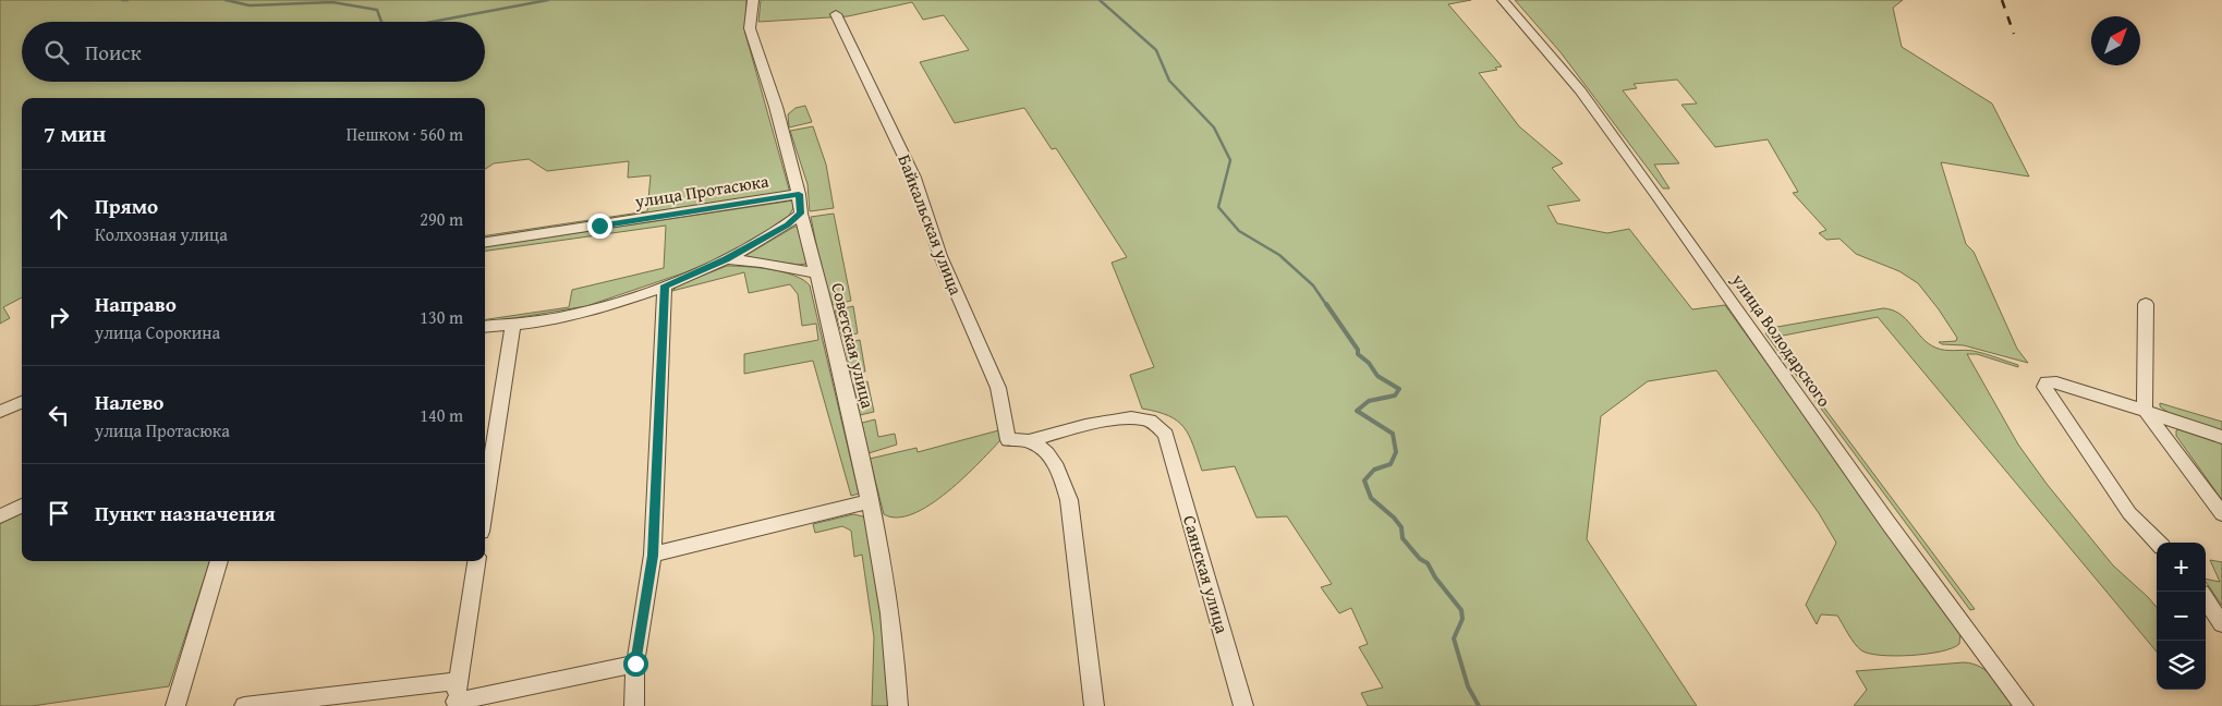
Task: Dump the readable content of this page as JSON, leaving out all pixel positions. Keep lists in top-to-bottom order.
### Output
{
  "streets": {
    "street": [
      "улица Протасюка",
      "Байкальская улица",
      "улица Володарского",
      "Советская улица",
      "Саянская улица"
    ]
  },
  "crossings": [
    ["улица Протасюка", "Советская улица"],
    ["Байкальская улица", "Саянская улица"]
  ],
  "north": "top right",
  "page": {
    "search": "Поиск",
    "heading": ["7 мин", "Пешком · 560 m"],
    "list": [
      ["Прямо", "Колхозная улица", "290 m"],
      ["Направо", "улица Сорокина", "130 m"],
      ["Налево", "улица Протасюка", "140 m"],
      "Пункт назначения"
    ],
    "map_buttons": ["+", "−"]
  }
}
